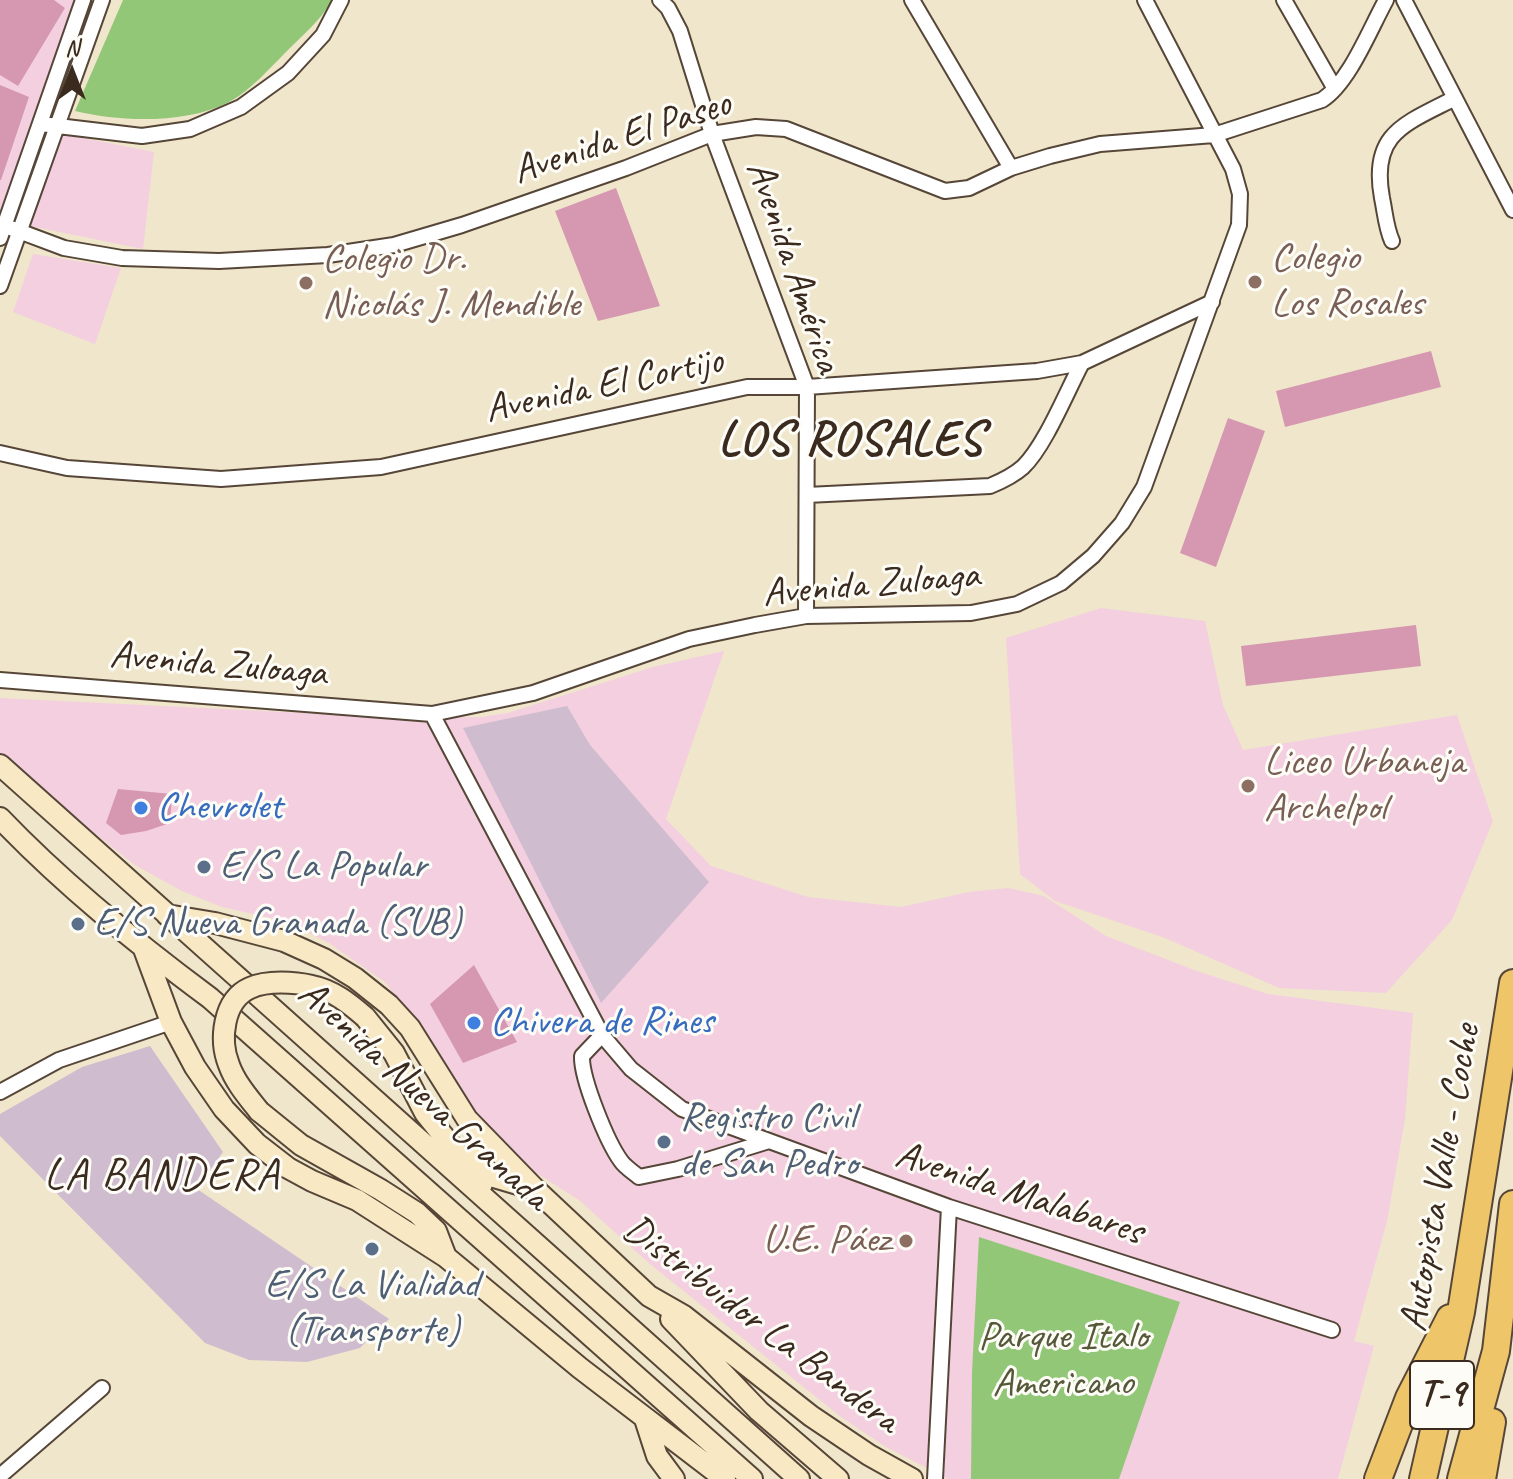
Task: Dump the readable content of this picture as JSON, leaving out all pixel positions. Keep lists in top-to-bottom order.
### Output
{
  "streets": {
    "highway": ["Autopista Valle - Coche", "T-9"],
    "main road": ["Avenida Nueva Granada", "Distribuidor La Bandera"],
    "street": [
      "Avenida El Paseo",
      "Avenida América",
      "Avenida El Cortijo",
      "Avenida Zuloaga",
      "Avenida Malabares"
    ]
  },
  "crossings": [
    ["Avenida El Paseo", "Avenida América"],
    ["Avenida El Paseo", "Avenida Zuloaga"],
    ["Avenida América", "Avenida El Cortijo"],
    ["Avenida América", "Avenida Zuloaga"],
    ["Avenida El Cortijo", "Avenida Zuloaga"],
    ["Avenida Zuloaga", "Avenida Malabares"],
    ["Avenida Nueva Granada", "Distribuidor La Bandera"]
  ],
  "districts": ["LOS ROSALES", "LA BANDERA"],
  "parks": ["Parque Italo Americano"],
  "places": [
    "Colegio Los Rosales",
    "Colegio Dr. Nicolás J. Mendible",
    "Liceo Urbaneja Archelpol",
    "Chevrolet",
    "E/S La Popular",
    "E/S Nueva Granada (SUB)",
    "Chivera de Rines",
    "Registro Civil de San Pedro",
    "U.E. Páez",
    "E/S La Vialidad (Transporte)"
  ],
  "north": "top"
}
